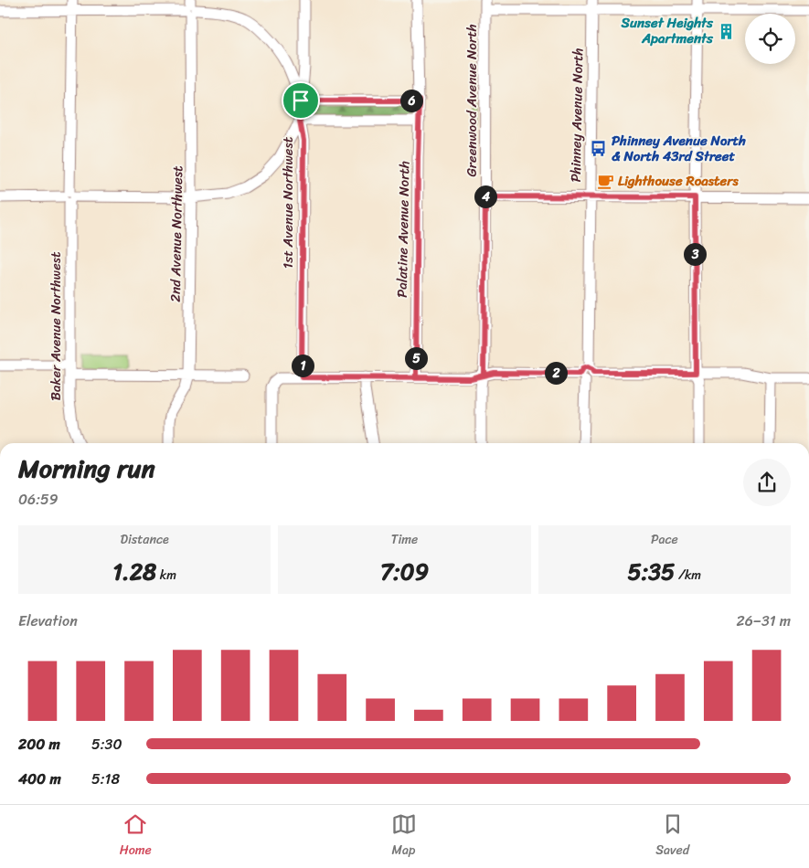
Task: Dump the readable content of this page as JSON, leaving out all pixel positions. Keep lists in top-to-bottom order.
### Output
{
  "streets": {
    "street": [
      "Greenwood Avenue North",
      "Phinney Avenue North",
      "1st Avenue Northwest",
      "Palatine Avenue North",
      "2nd Avenue Northwest",
      "Baker Avenue Northwest"
    ]
  },
  "places": {
    "building": ["Sunset Heights Apartments"],
    "bus stop": ["Phinney Avenue North & North 43rd Street"],
    "cafe": ["Lighthouse Roasters"]
  },
  "page": {
    "pins": [
      "6",
      "4",
      "3",
      "5",
      "1",
      "2"
    ],
    "heading": ["Morning run", "06:59"],
    "stats": [
      ["Distance", "1.28 km"],
      ["Time", "7:09"],
      ["Pace", "5:35 /km"]
    ],
    "chart": ["Elevation", "26–31 m"],
    "list": [
      {
        "name": "200 m",
        "note": "5:30"
      },
      {
        "name": "400 m",
        "note": "5:18"
      }
    ],
    "tabs": ["Home", "Map", "Saved"]
  }
}
